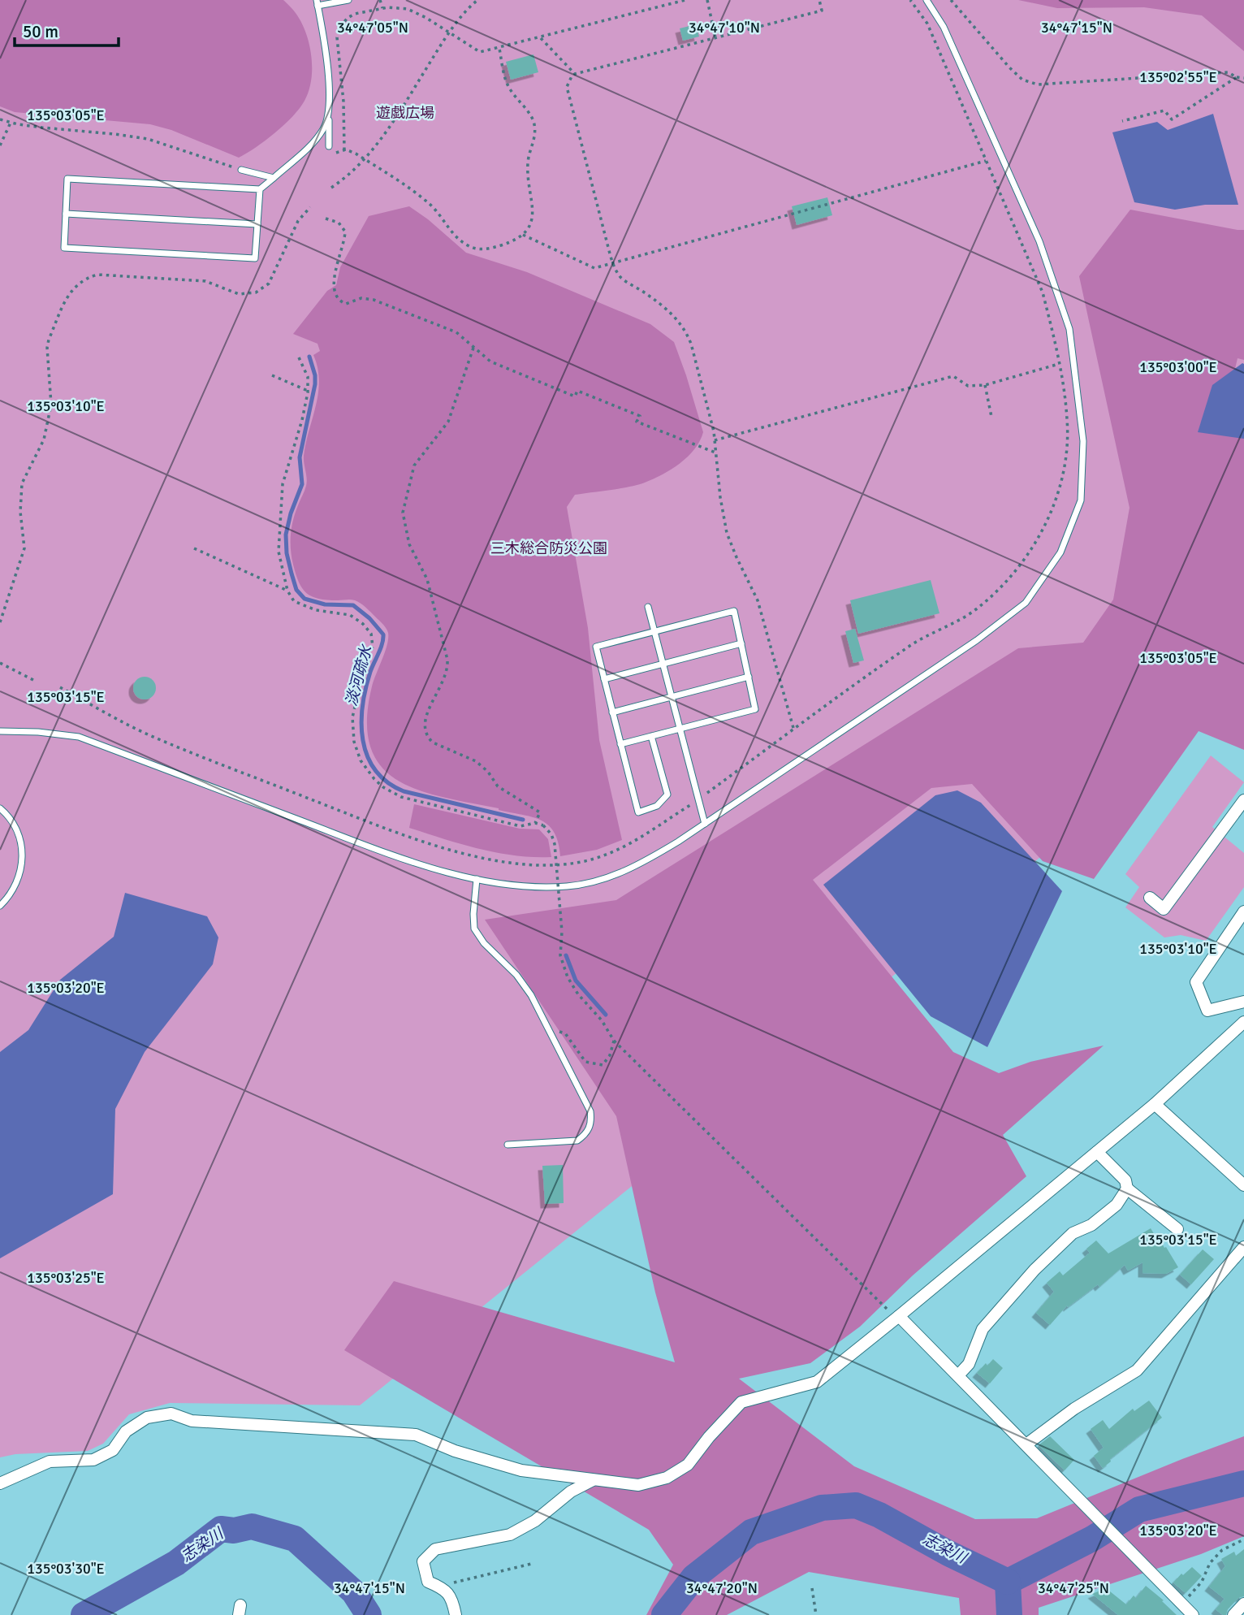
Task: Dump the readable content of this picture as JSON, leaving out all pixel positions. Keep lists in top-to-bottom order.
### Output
{
  "water": ["淡河疏水", "志染川"],
  "parks": ["遊戯広場", "三木総合防災公園"],
  "scale_bar": "50 m",
  "coordinates": [
    "34°47'05\"N",
    "34°47'10\"N",
    "34°47'15\"N",
    "135°02'55\"E",
    "135°03'05\"E",
    "135°03'00\"E",
    "135°03'10\"E",
    "135°03'15\"E",
    "135°03'20\"E",
    "135°03'25\"E",
    "135°03'30\"E",
    "34°47'20\"N",
    "34°47'25\"N"
  ]
}
